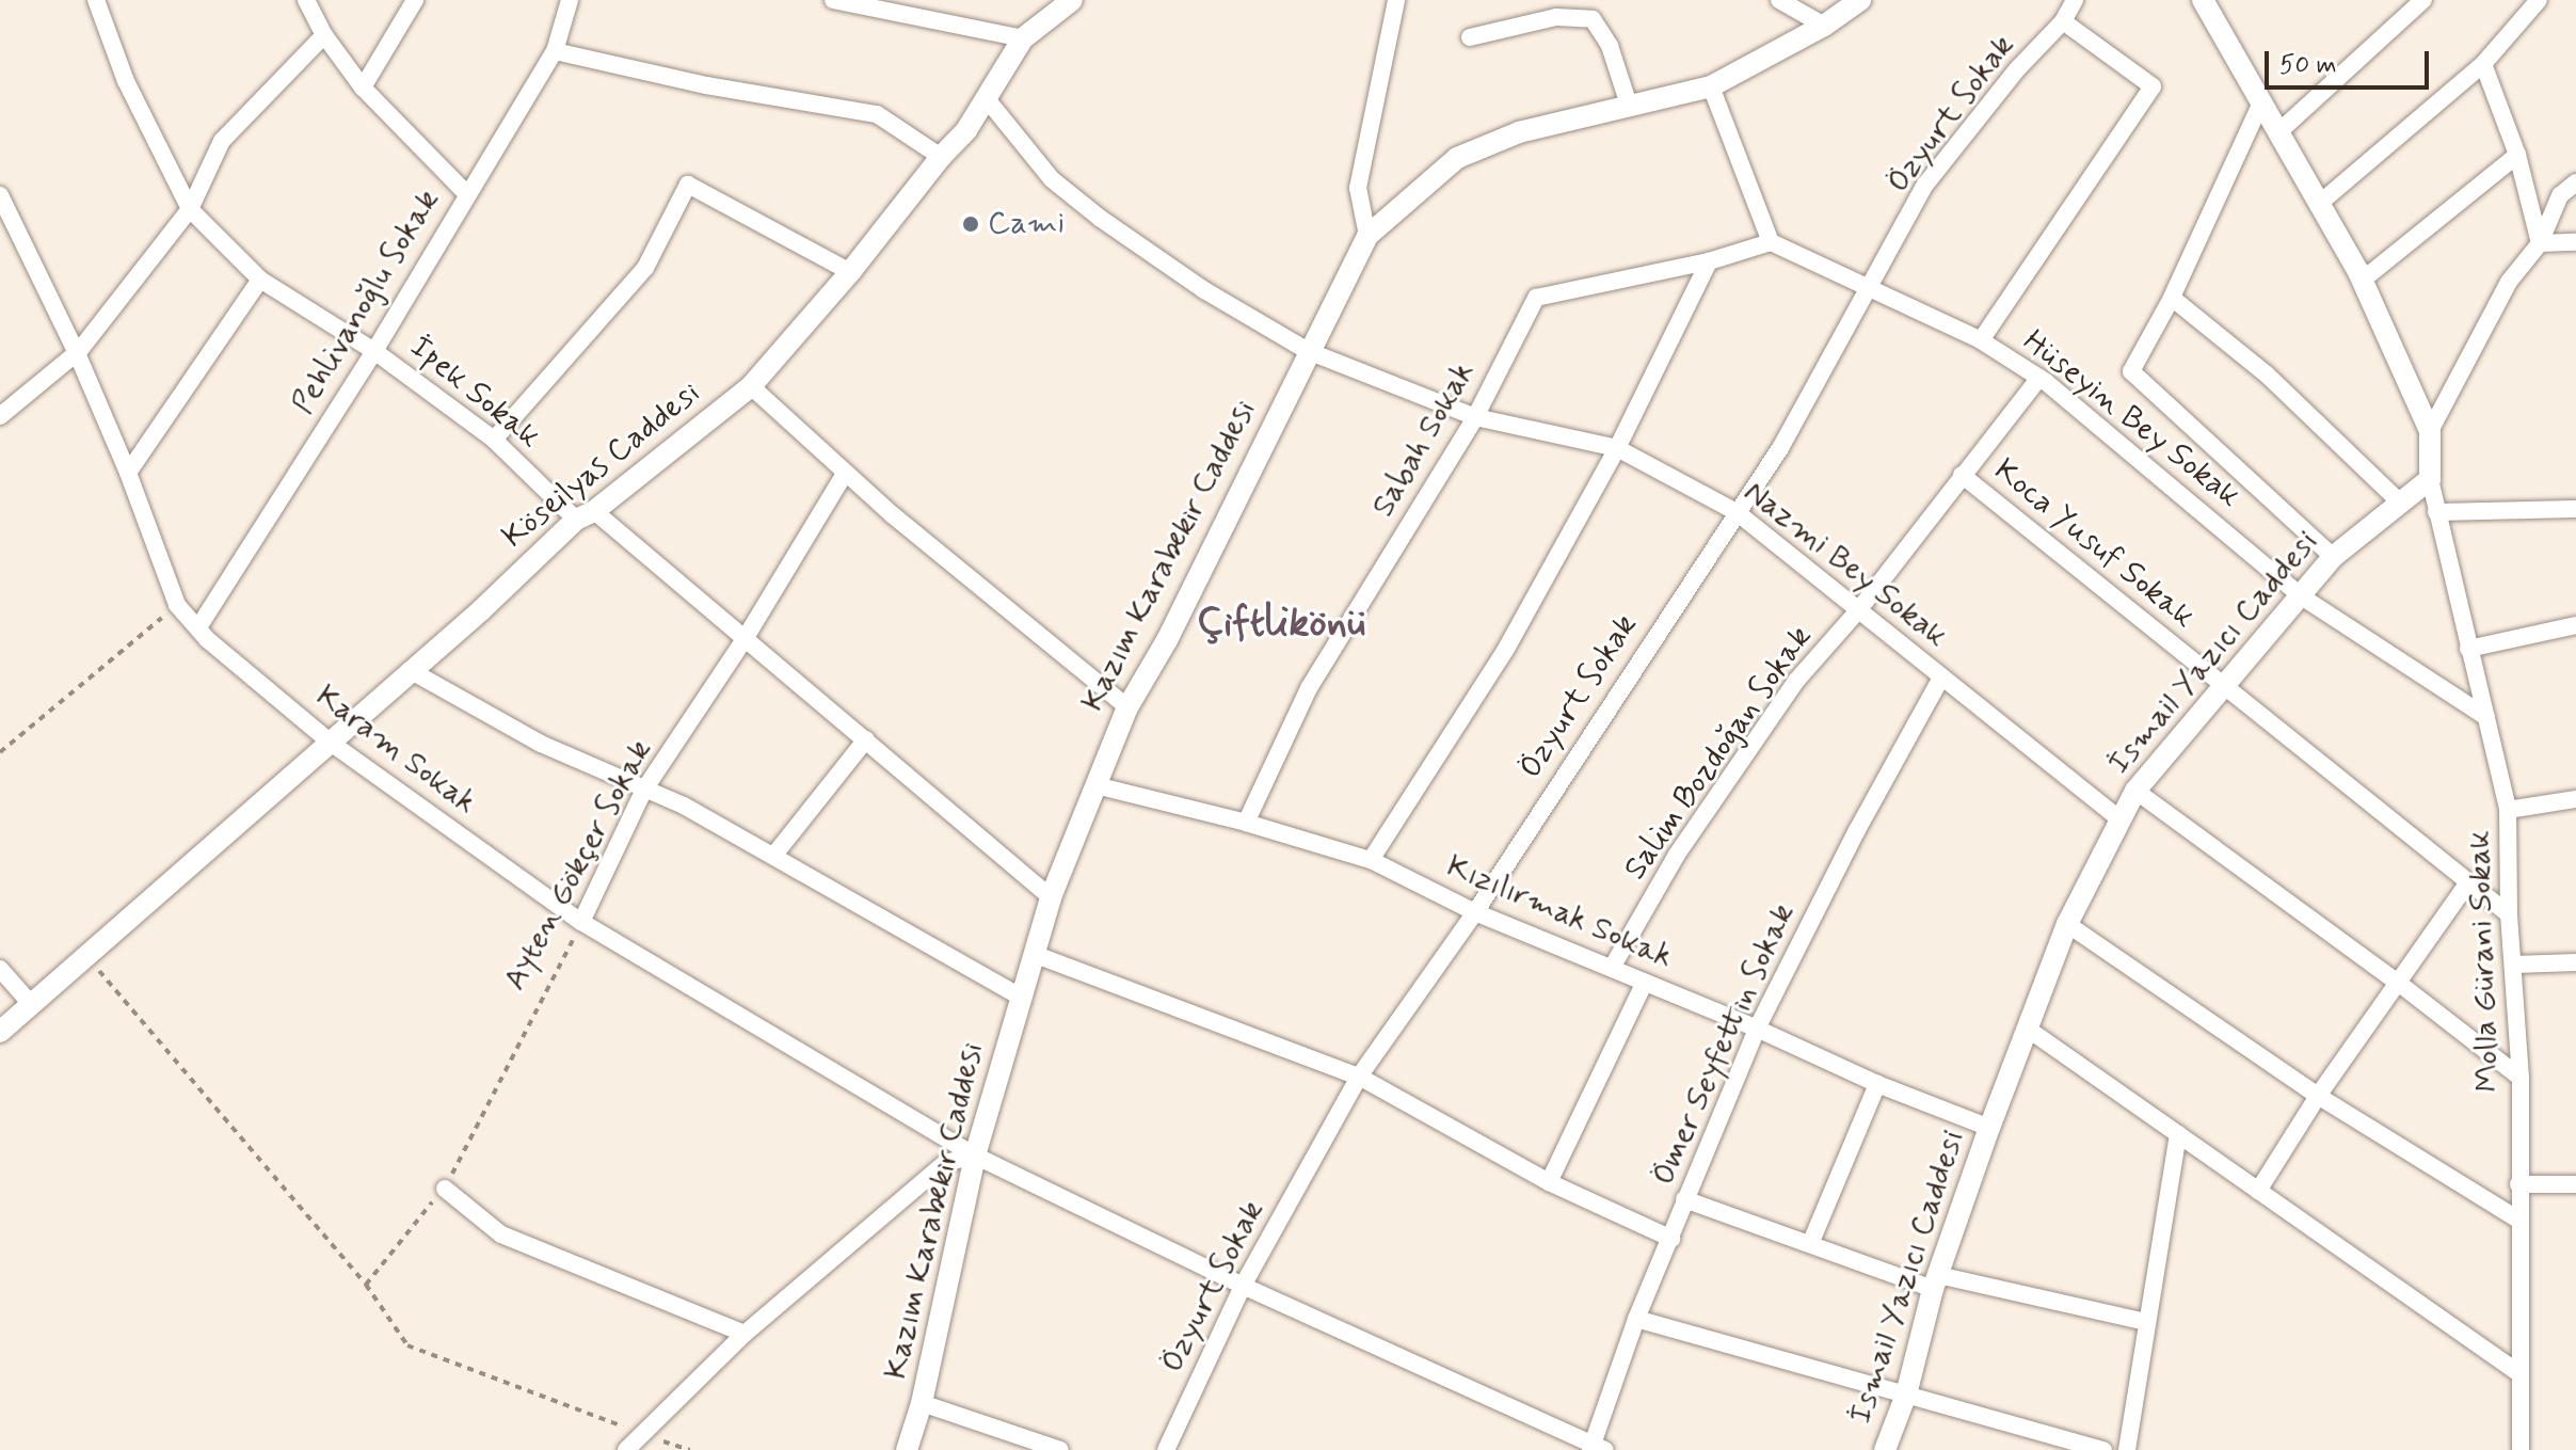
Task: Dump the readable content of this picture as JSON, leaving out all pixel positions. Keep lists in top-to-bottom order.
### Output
{
  "streets": {
    "street": [
      "Özyurt Sokak",
      "Pehlivanoğlu Sokak",
      "İpek Sokak",
      "Hüseyin Bey Sokak",
      "Sabah Sokak",
      "Köseilyas Caddesi",
      "Koca Yusuf Sokak",
      "Kazım Karabekir Caddesi",
      "Nazmi Bey Sokak",
      "İsmail Yazıcı Caddesi",
      "Karam Sokak",
      "Salim Bozdoğan Sokak",
      "Ayten Gökçer Sokak",
      "Kızılırmak Sokak",
      "Molla Gürani Sokak",
      "Ömer Seyfettin Sokak"
    ]
  },
  "crossings": [
    ["Özyurt Sokak", "Hüseyin Bey Sokak"],
    ["Özyurt Sokak", "Nazmi Bey Sokak"],
    ["Özyurt Sokak", "Karam Sokak"],
    ["Özyurt Sokak", "Kızılırmak Sokak"],
    ["Pehlivanoğlu Sokak", "İpek Sokak"],
    ["Pehlivanoğlu Sokak", "Karam Sokak"],
    ["İpek Sokak", "Köseilyas Caddesi"],
    ["İpek Sokak", "Kazım Karabekir Caddesi"],
    ["İpek Sokak", "Ayten Gökçer Sokak"],
    ["Hüseyin Bey Sokak", "Sabah Sokak"],
    ["Hüseyin Bey Sokak", "İsmail Yazıcı Caddesi"],
    ["Hüseyin Bey Sokak", "Salim Bozdoğan Sokak"],
    ["Hüseyin Bey Sokak", "Molla Gürani Sokak"],
    ["Sabah Sokak", "Nazmi Bey Sokak"],
    ["Sabah Sokak", "Kızılırmak Sokak"],
    ["Köseilyas Caddesi", "Nazmi Bey Sokak"],
    ["Köseilyas Caddesi", "Karam Sokak"],
    ["Koca Yusuf Sokak", "İsmail Yazıcı Caddesi"],
    ["Koca Yusuf Sokak", "Salim Bozdoğan Sokak"],
    ["Koca Yusuf Sokak", "Molla Gürani Sokak"],
    ["Kazım Karabekir Caddesi", "Nazmi Bey Sokak"],
    ["Kazım Karabekir Caddesi", "Karam Sokak"],
    ["Kazım Karabekir Caddesi", "Kızılırmak Sokak"],
    ["Nazmi Bey Sokak", "İsmail Yazıcı Caddesi"],
    ["Nazmi Bey Sokak", "Salim Bozdoğan Sokak"],
    ["Nazmi Bey Sokak", "Ömer Seyfettin Sokak"],
    ["İsmail Yazıcı Caddesi", "Kızılırmak Sokak"],
    ["İsmail Yazıcı Caddesi", "Molla Gürani Sokak"],
    ["Karam Sokak", "Ayten Gökçer Sokak"],
    ["Karam Sokak", "Ömer Seyfettin Sokak"],
    ["Salim Bozdoğan Sokak", "Kızılırmak Sokak"],
    ["Kızılırmak Sokak", "Ömer Seyfettin Sokak"]
  ],
  "districts": ["Çiftlikönü"],
  "places": ["Cami"],
  "scale_bar": "50 m"
}
